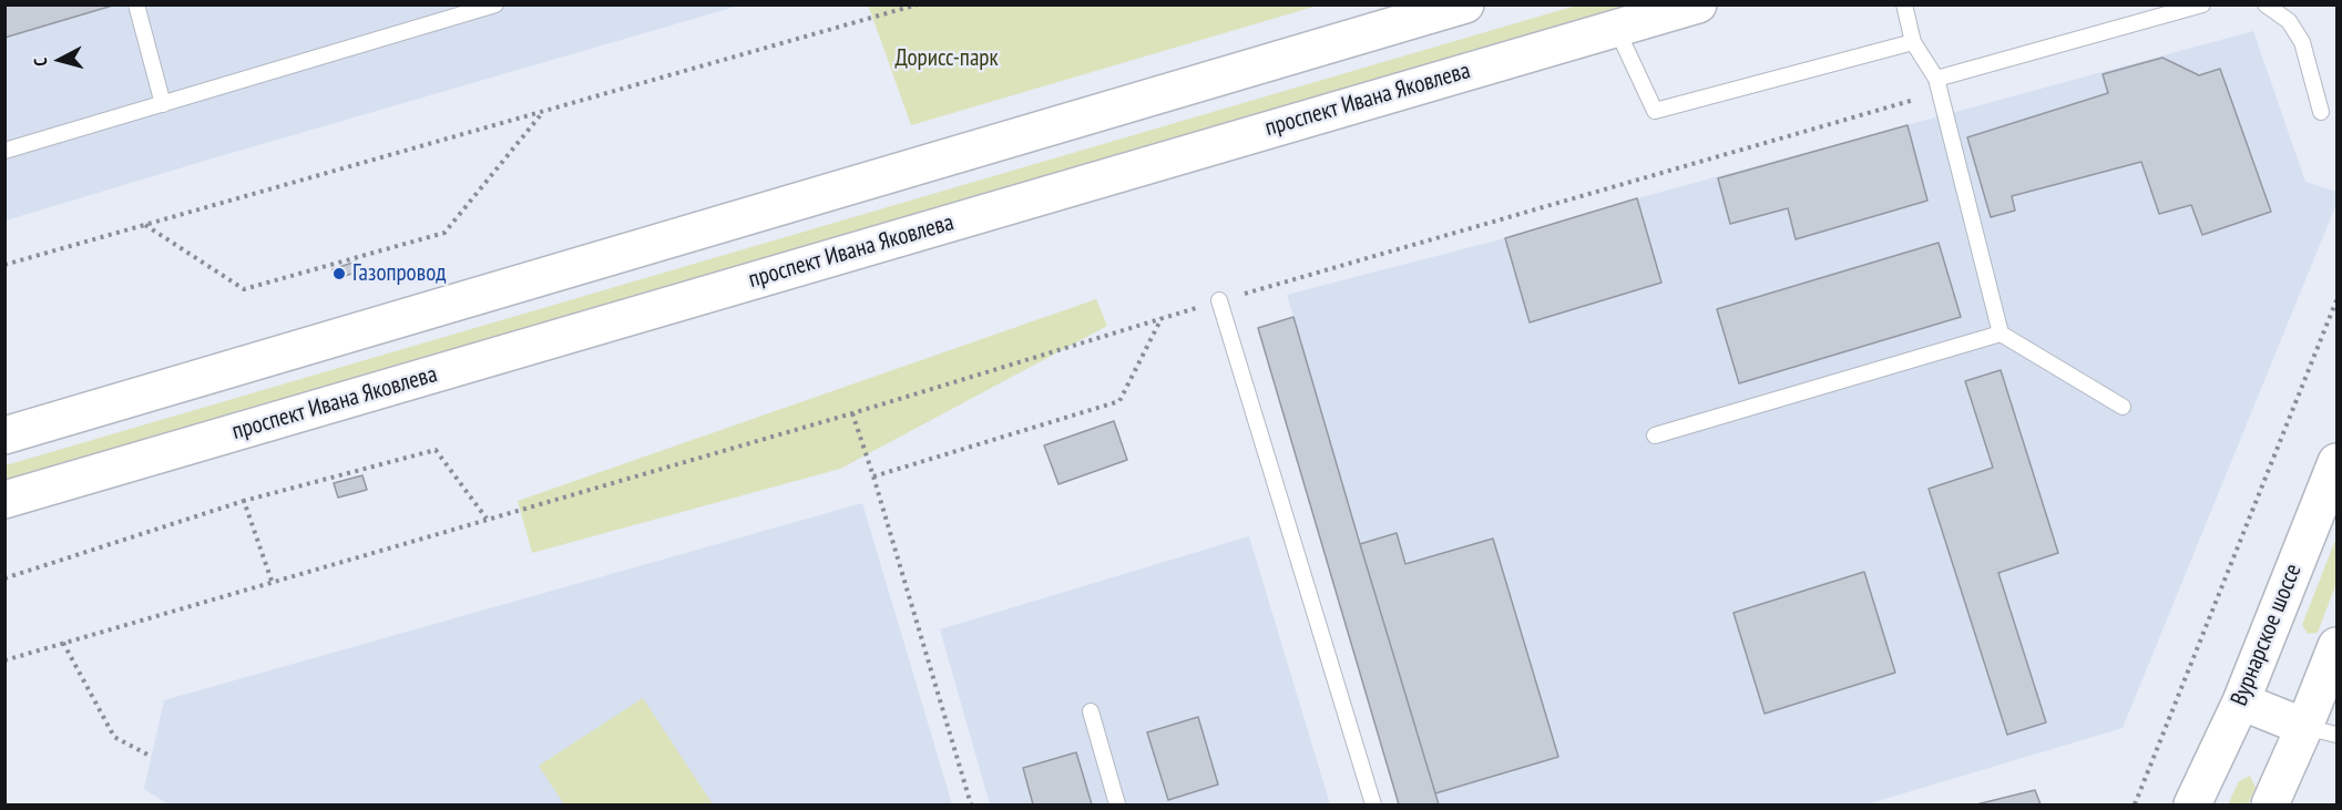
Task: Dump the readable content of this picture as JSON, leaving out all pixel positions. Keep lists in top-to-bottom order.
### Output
{
  "streets": {
    "main road": ["проспект Ивана Яковлева", "Вурнарское шоссе"]
  },
  "parks": ["Дорисс-парк"],
  "places": ["Газопровод"],
  "north": "left"
}
